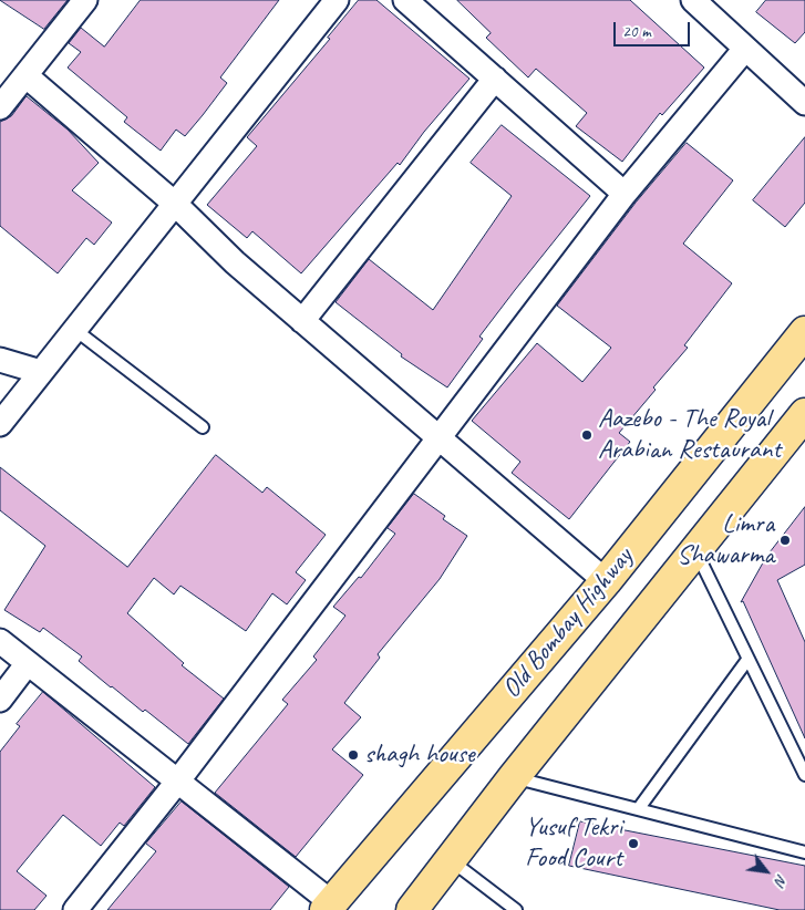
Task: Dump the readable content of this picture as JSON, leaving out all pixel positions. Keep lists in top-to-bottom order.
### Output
{
  "streets": {
    "main road": ["Old Bombay Highway"]
  },
  "places": [
    "Aazebo - The Royal Arabian Restaurant",
    "Limra Shawarma",
    "shagh house",
    "Yusuf Tekri Food Court"
  ],
  "scale_bar": "20 m",
  "north": "bottom right"
}
